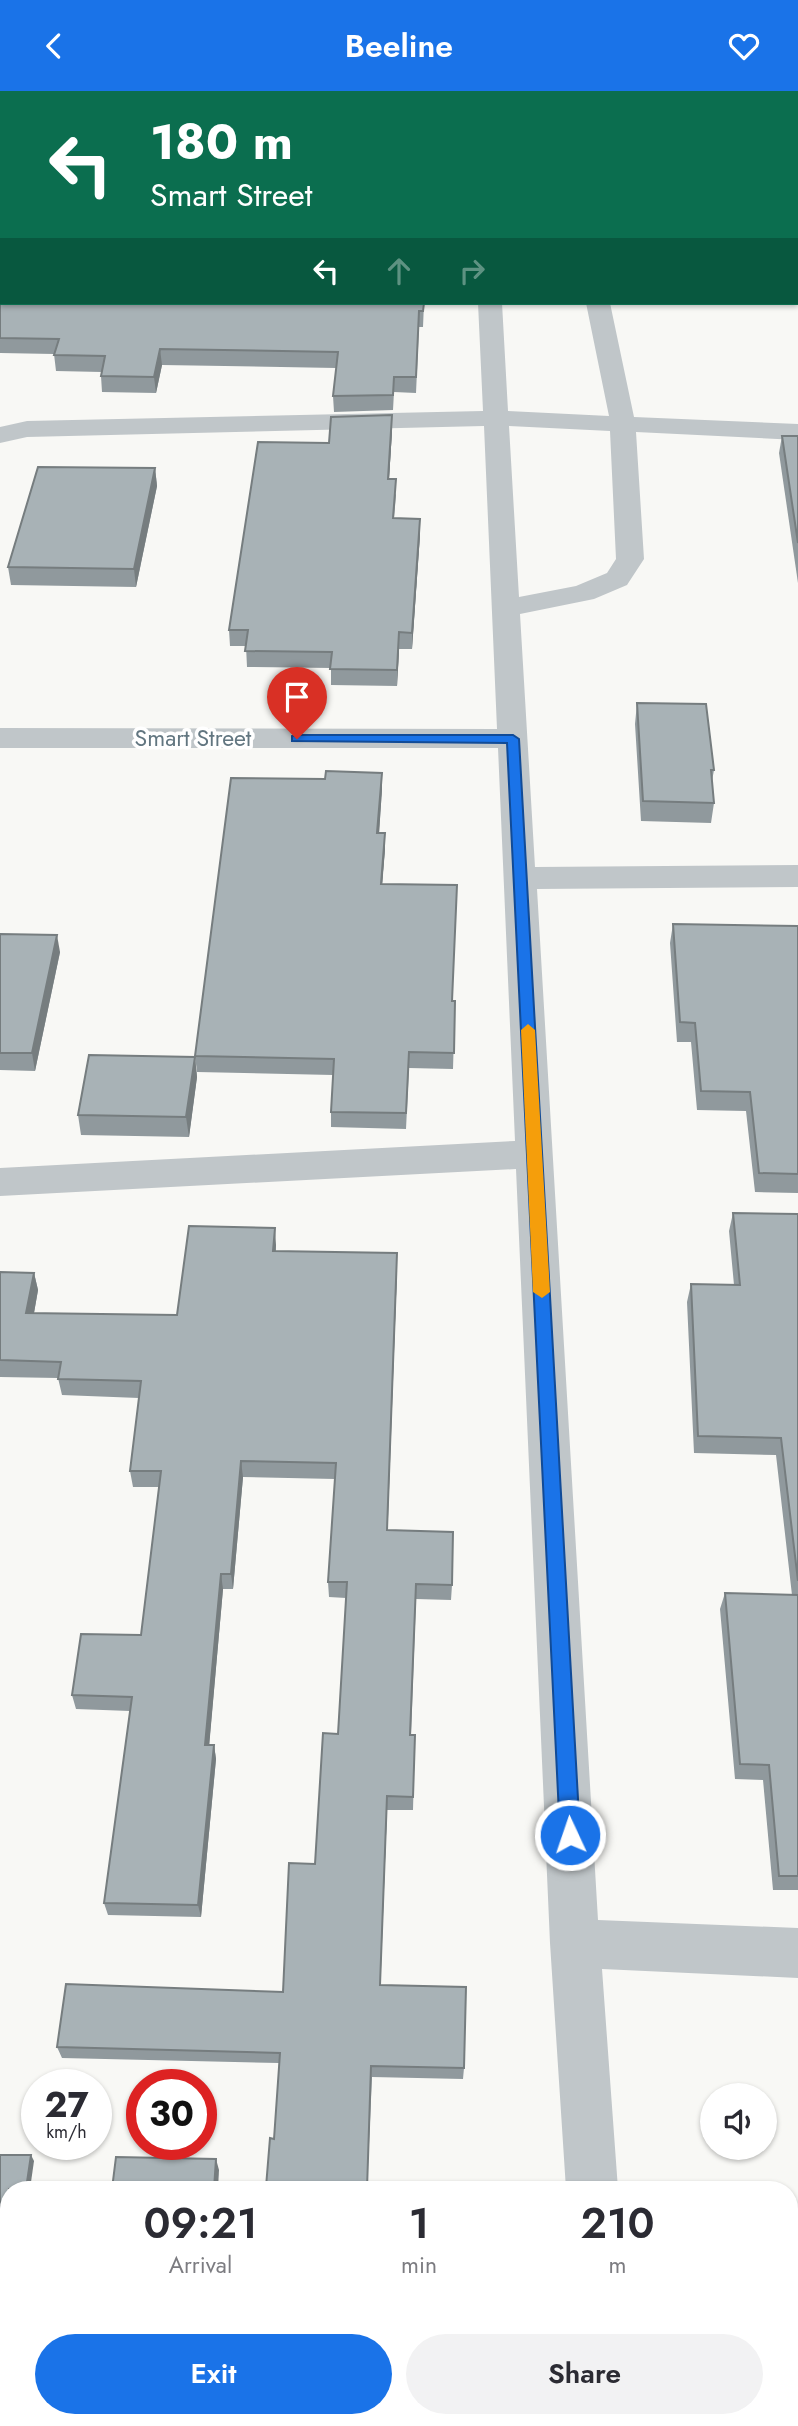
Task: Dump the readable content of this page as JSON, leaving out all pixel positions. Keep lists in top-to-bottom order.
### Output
{
  "streets": {
    "street": ["Smart Street"]
  },
  "page": {
    "header": "Beeline",
    "turn": ["180 m", "Smart Street"],
    "speed": "27 km/h",
    "limit": "30",
    "eta": [
      "09:21",
      "Arrival",
      "1",
      "min",
      "210",
      "m"
    ],
    "buttons": ["Exit", "Share"]
  }
}
